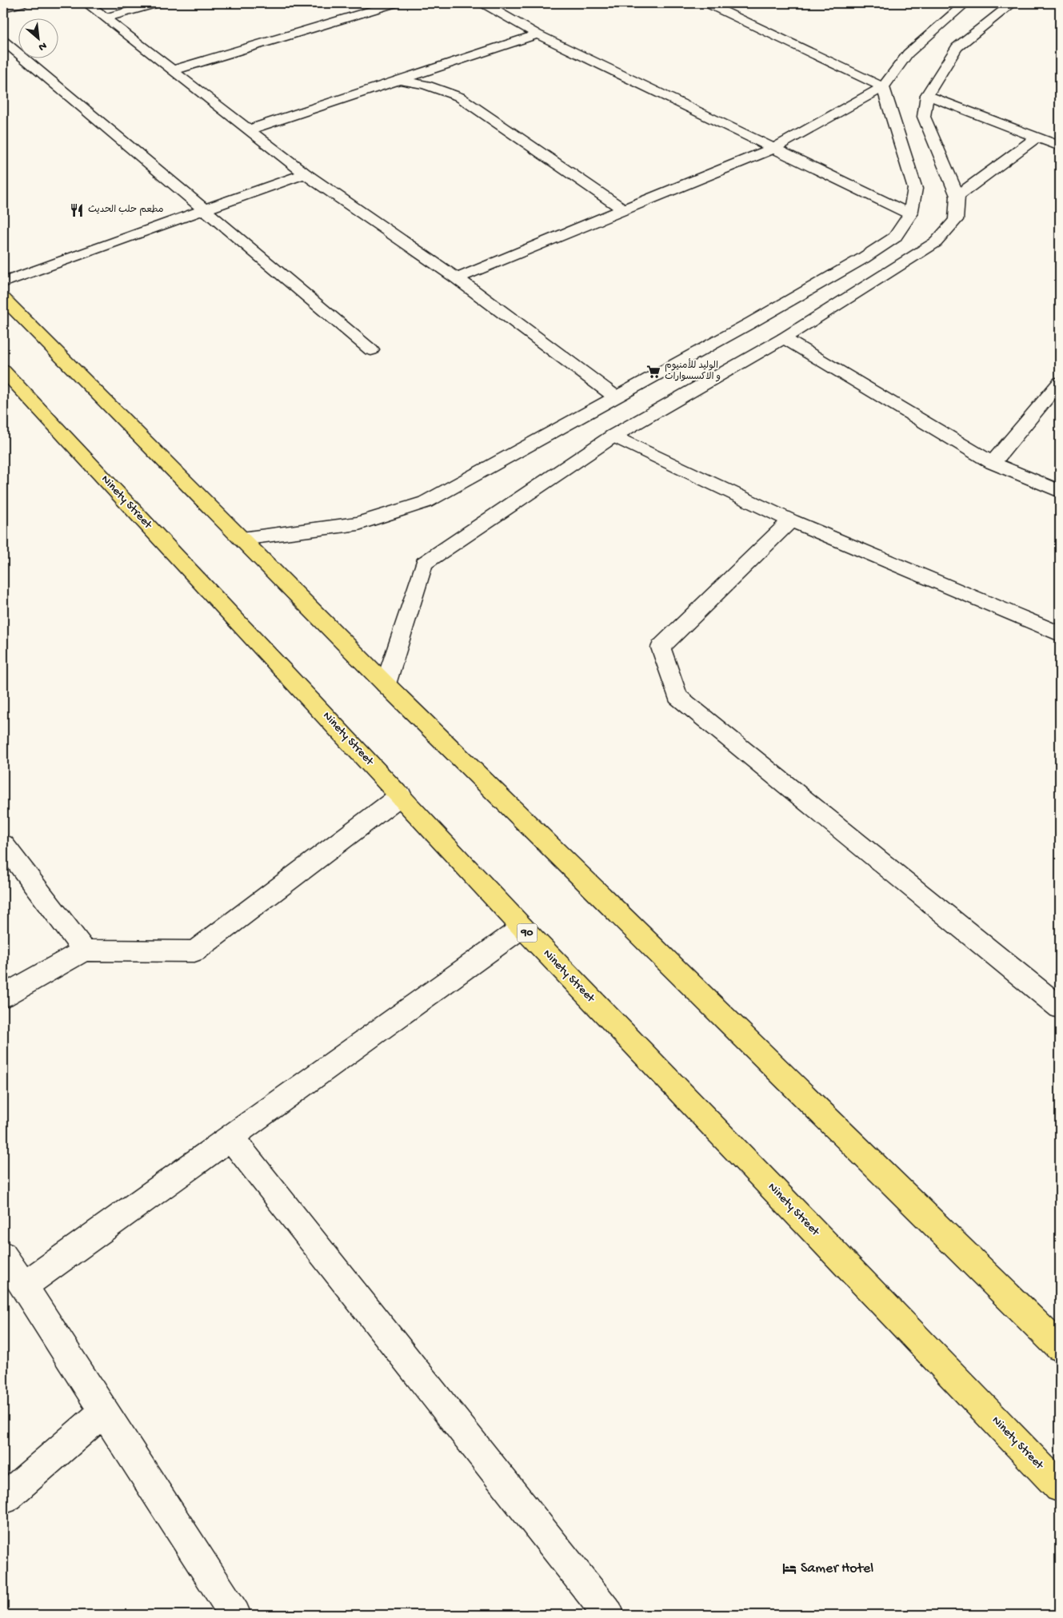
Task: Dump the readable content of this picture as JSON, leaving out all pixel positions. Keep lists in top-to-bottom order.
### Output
{
  "streets": {
    "highway": ["Ninety Street", "90"]
  },
  "places": {
    "restaurant": ["مطعم حلب الحديث"],
    "supermarket": ["الوليد للأمنيوم و الاكسسوارات"],
    "hotel": ["Samer Hotel"]
  },
  "north": "bottom right"
}
